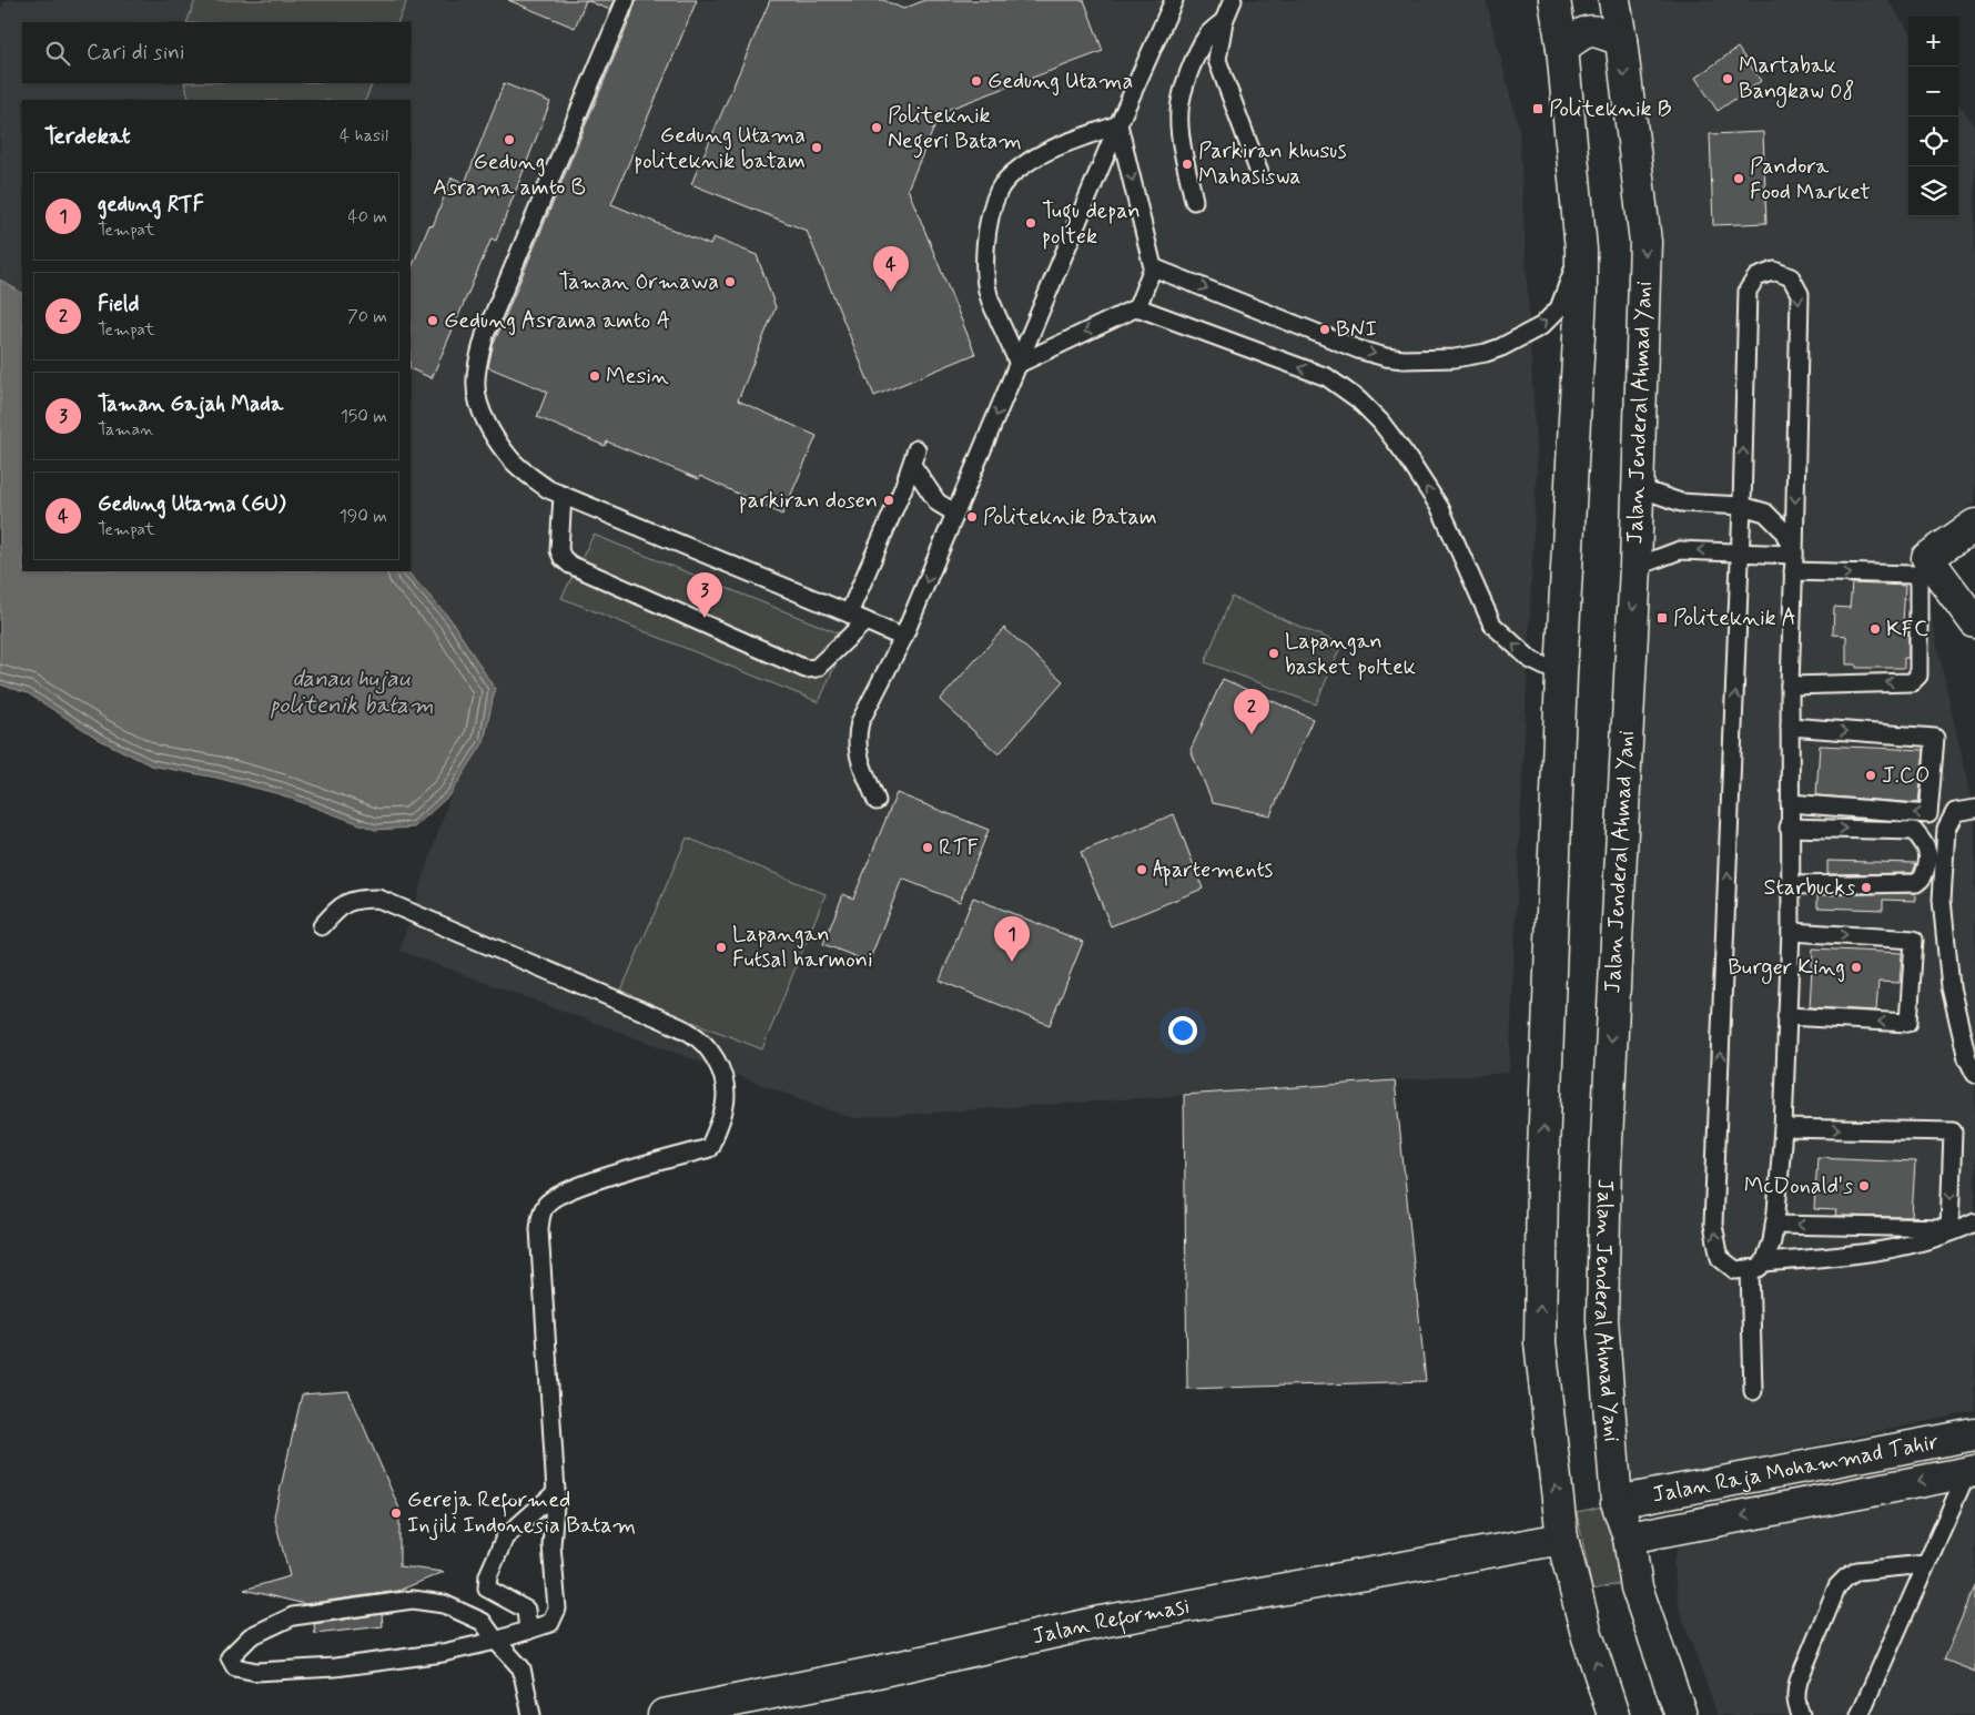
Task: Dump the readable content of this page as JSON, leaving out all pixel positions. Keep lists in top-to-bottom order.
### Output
{
  "streets": {
    "main road": ["Jalan Jenderal Ahmad Yani", "Jalan Raja Mohammad Tahir", "Jalan Reformasi"]
  },
  "crossings": [
    ["Jalan Jenderal Ahmad Yani", "Jalan Raja Mohammad Tahir"]
  ],
  "water": ["danau hujau politenik batam"],
  "places": {
    "other": [
      "Martabak Bangkaw 08",
      "Gedung Utama",
      "Politeknik Negeri Batam",
      "Gedung Asrama amto B",
      "Gedung Utama politeknik batam",
      "Parkiran khusus Mahasiswa",
      "Pandora Food Market",
      "Tugu depan poltek",
      "Taman Ormawa",
      "Gedung Asrama amto A",
      "BNI",
      "Mesin",
      "parkiran dosen",
      "Politeknik Batam",
      "KFC",
      "Lapangan basket poltek",
      "J.CO",
      "RTF",
      "Apartements",
      "Starbucks",
      "Lapangan Futsal harmoni",
      "Burger King",
      "McDonald's",
      "Gereja Reformed Injili Indonesia Batam"
    ],
    "transit": ["Politeknik B", "Politeknik A"]
  },
  "page": {
    "map_buttons": ["+", "−"],
    "search": "Cari di sini",
    "heading": ["Terdekat", "4 hasil"],
    "list": [
      {
        "mark": "1",
        "name": "gedung RTF",
        "note": "Tempat",
        "value": "40 m"
      },
      {
        "mark": "2",
        "name": "Field",
        "note": "Tempat",
        "value": "70 m"
      },
      {
        "mark": "3",
        "name": "Taman Gajah Mada",
        "note": "Taman",
        "value": "150 m"
      },
      {
        "mark": "4",
        "name": "Gedung Utama (GU)",
        "note": "Tempat",
        "value": "190 m"
      }
    ],
    "pins": [
      "4",
      "3",
      "2",
      "1"
    ]
  }
}
